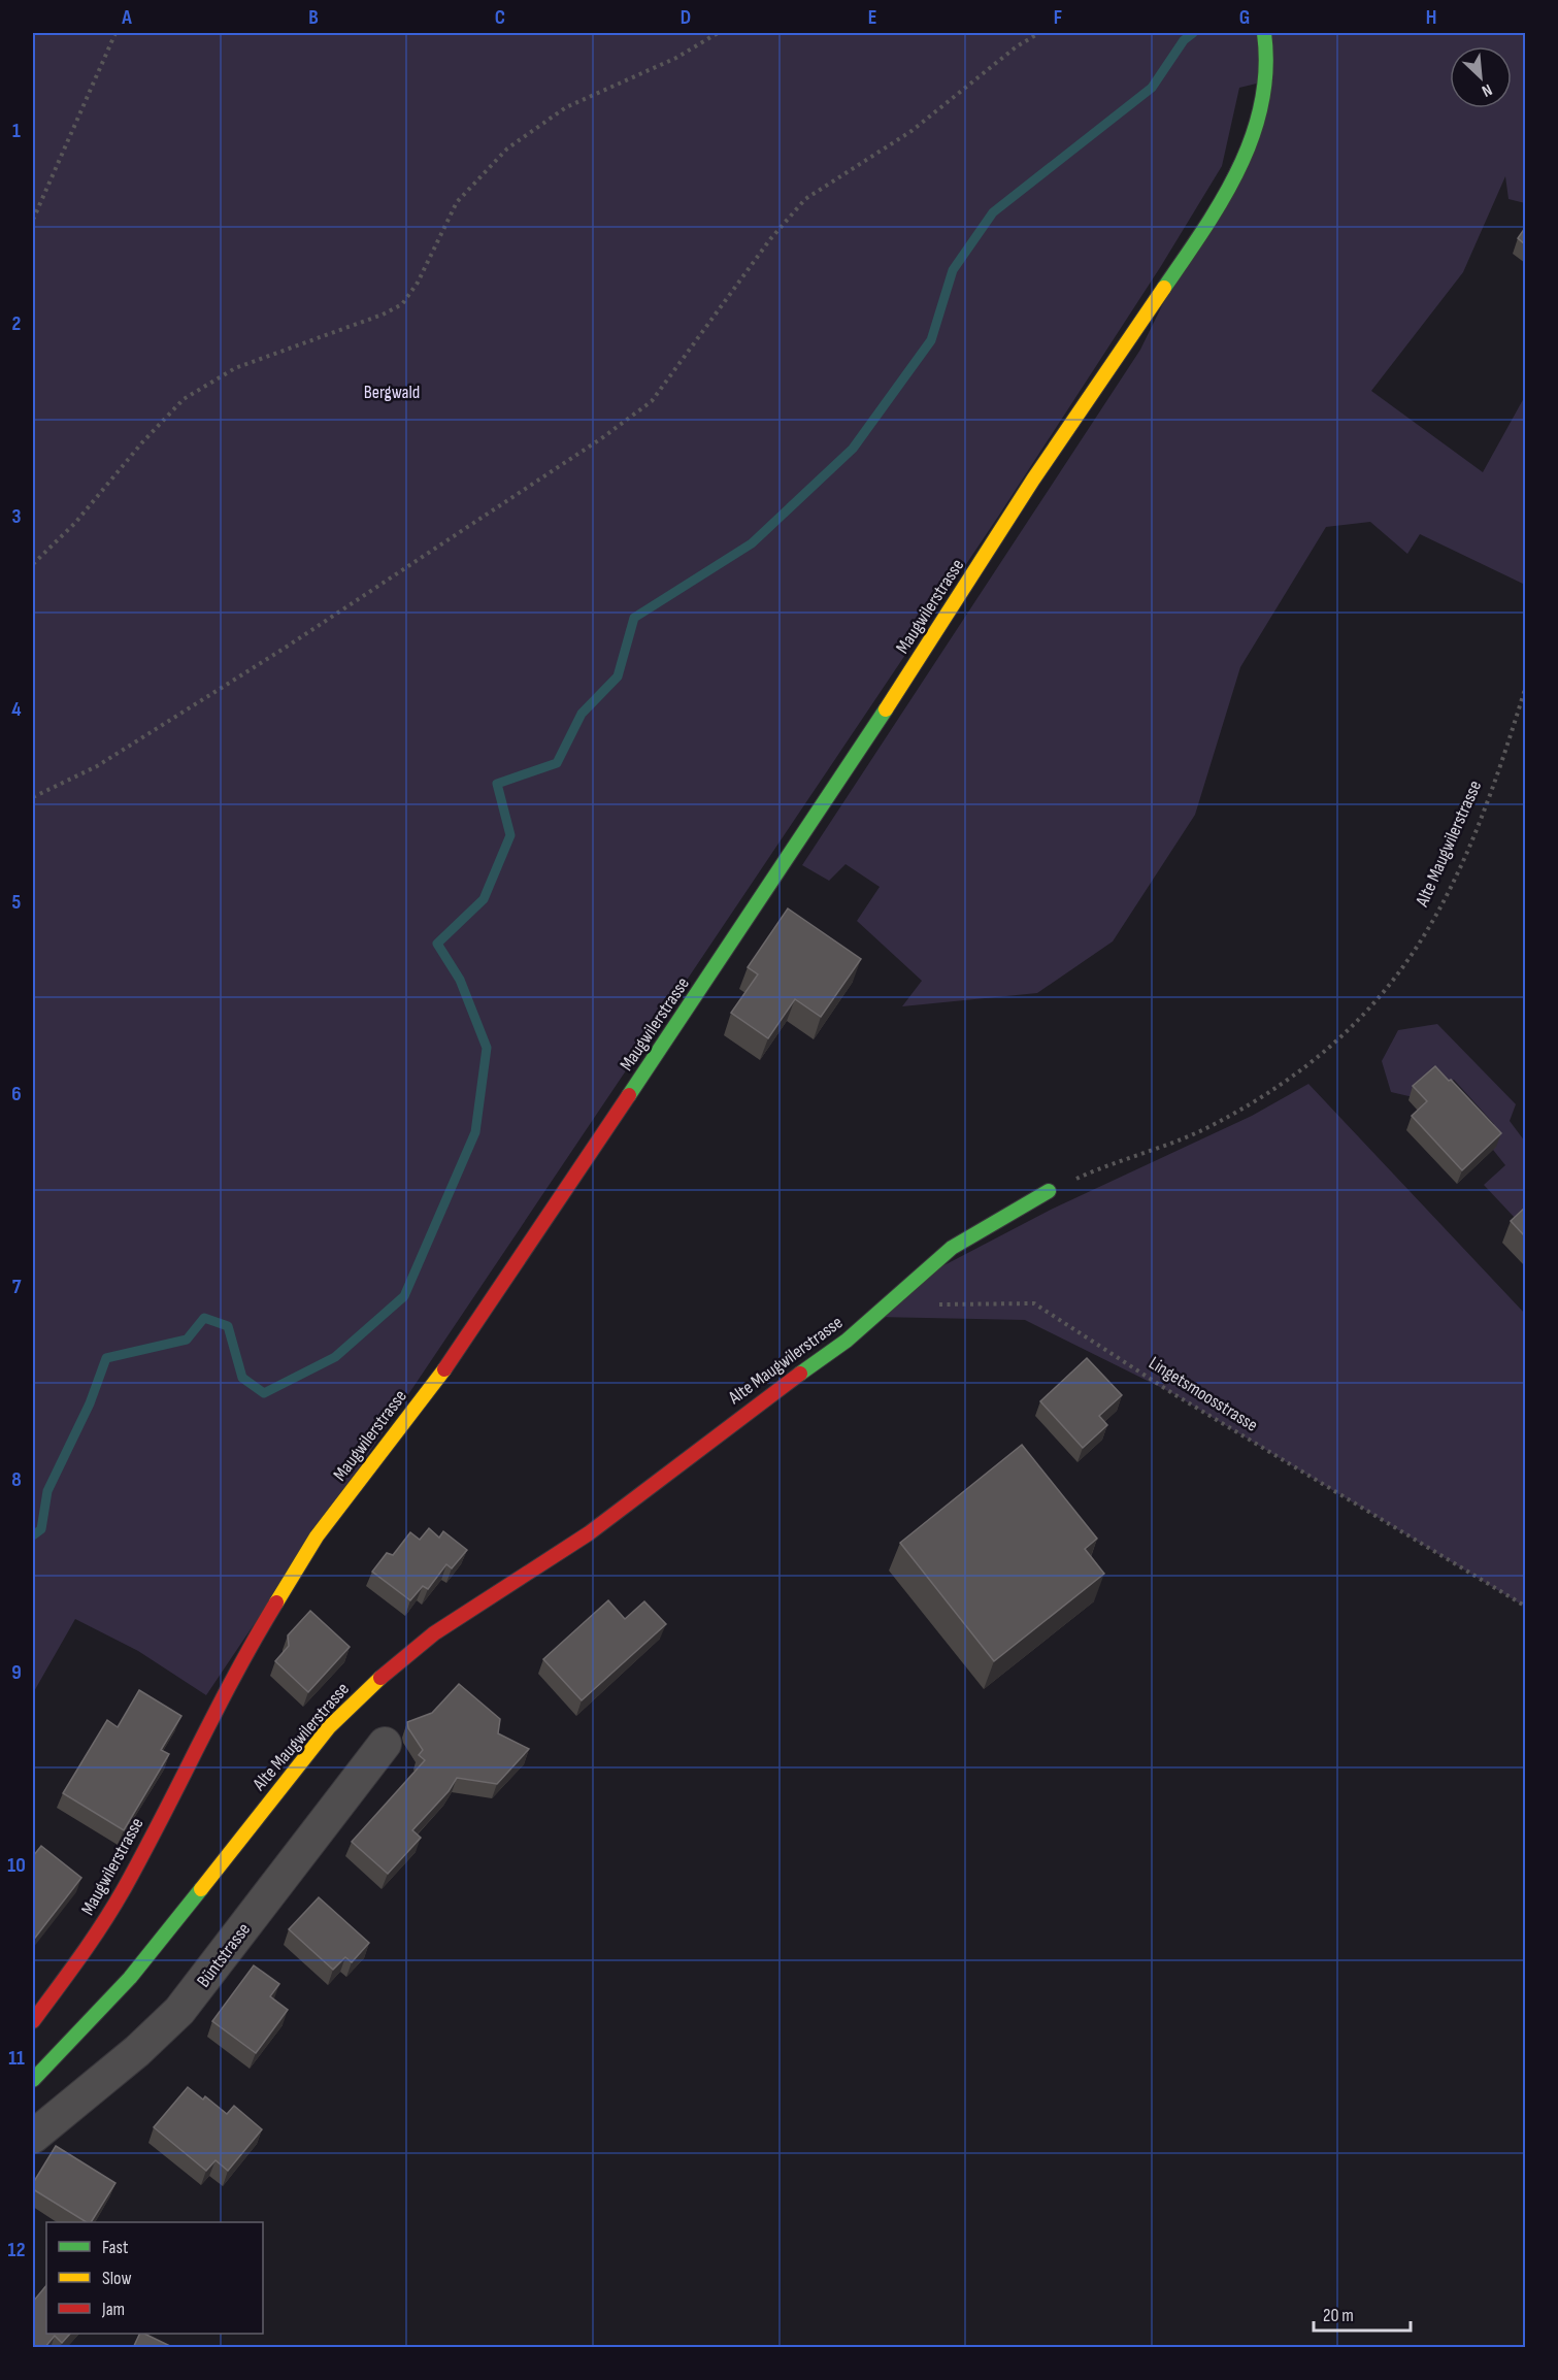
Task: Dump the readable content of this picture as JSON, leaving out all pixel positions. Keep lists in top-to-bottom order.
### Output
{
  "streets": {
    "street": ["Maugwilerstrasse", "Alte Maugwilerstrasse", "Büntstrasse"],
    "path": ["Lingetsmoosstrasse"]
  },
  "parks": ["Bergwald"],
  "legend": ["Fast", "Slow", "Jam"],
  "scale_bar": "20 m",
  "north": "bottom right",
  "grid": {
    "columns": [
      "A",
      "B",
      "C",
      "D",
      "E",
      "F",
      "G",
      "H"
    ],
    "rows": [
      "1",
      "2",
      "3",
      "4",
      "5",
      "6",
      "7",
      "8",
      "9",
      "10",
      "11",
      "12"
    ]
  }
}
